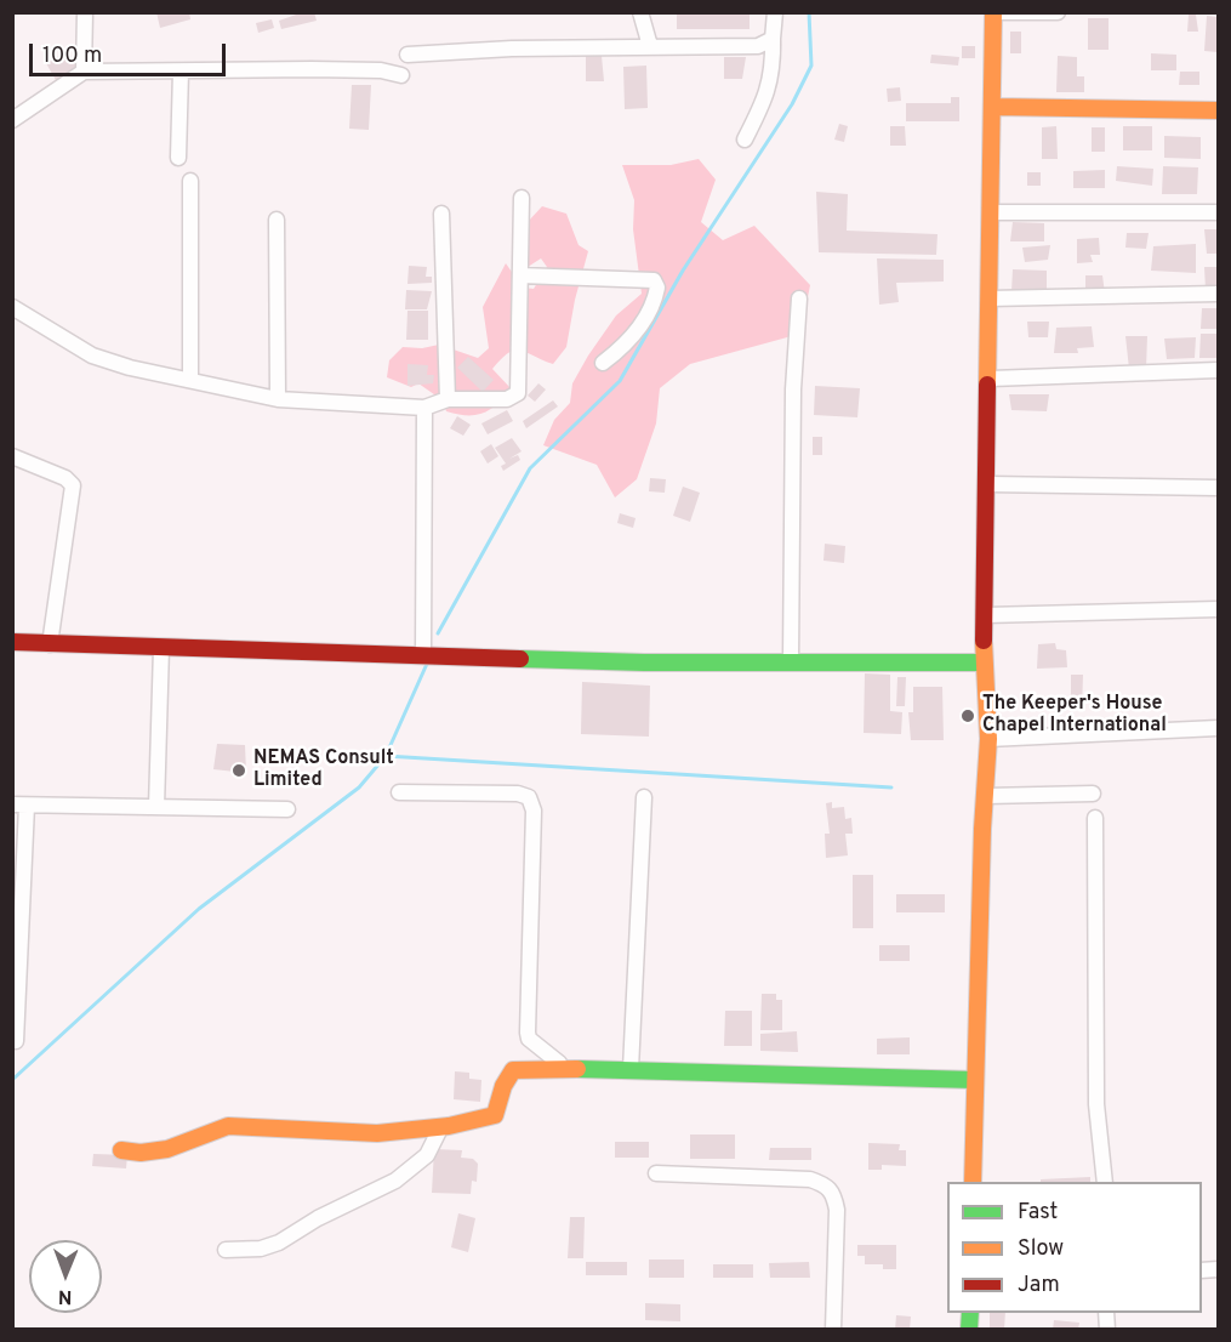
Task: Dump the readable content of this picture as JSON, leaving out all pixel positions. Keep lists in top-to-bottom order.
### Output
{
  "places": ["The Keeper's House Chapel International", "NEMAS Consult Limited"],
  "legend": ["Fast", "Slow", "Jam"],
  "scale_bar": "100 m",
  "north": "bottom"
}
